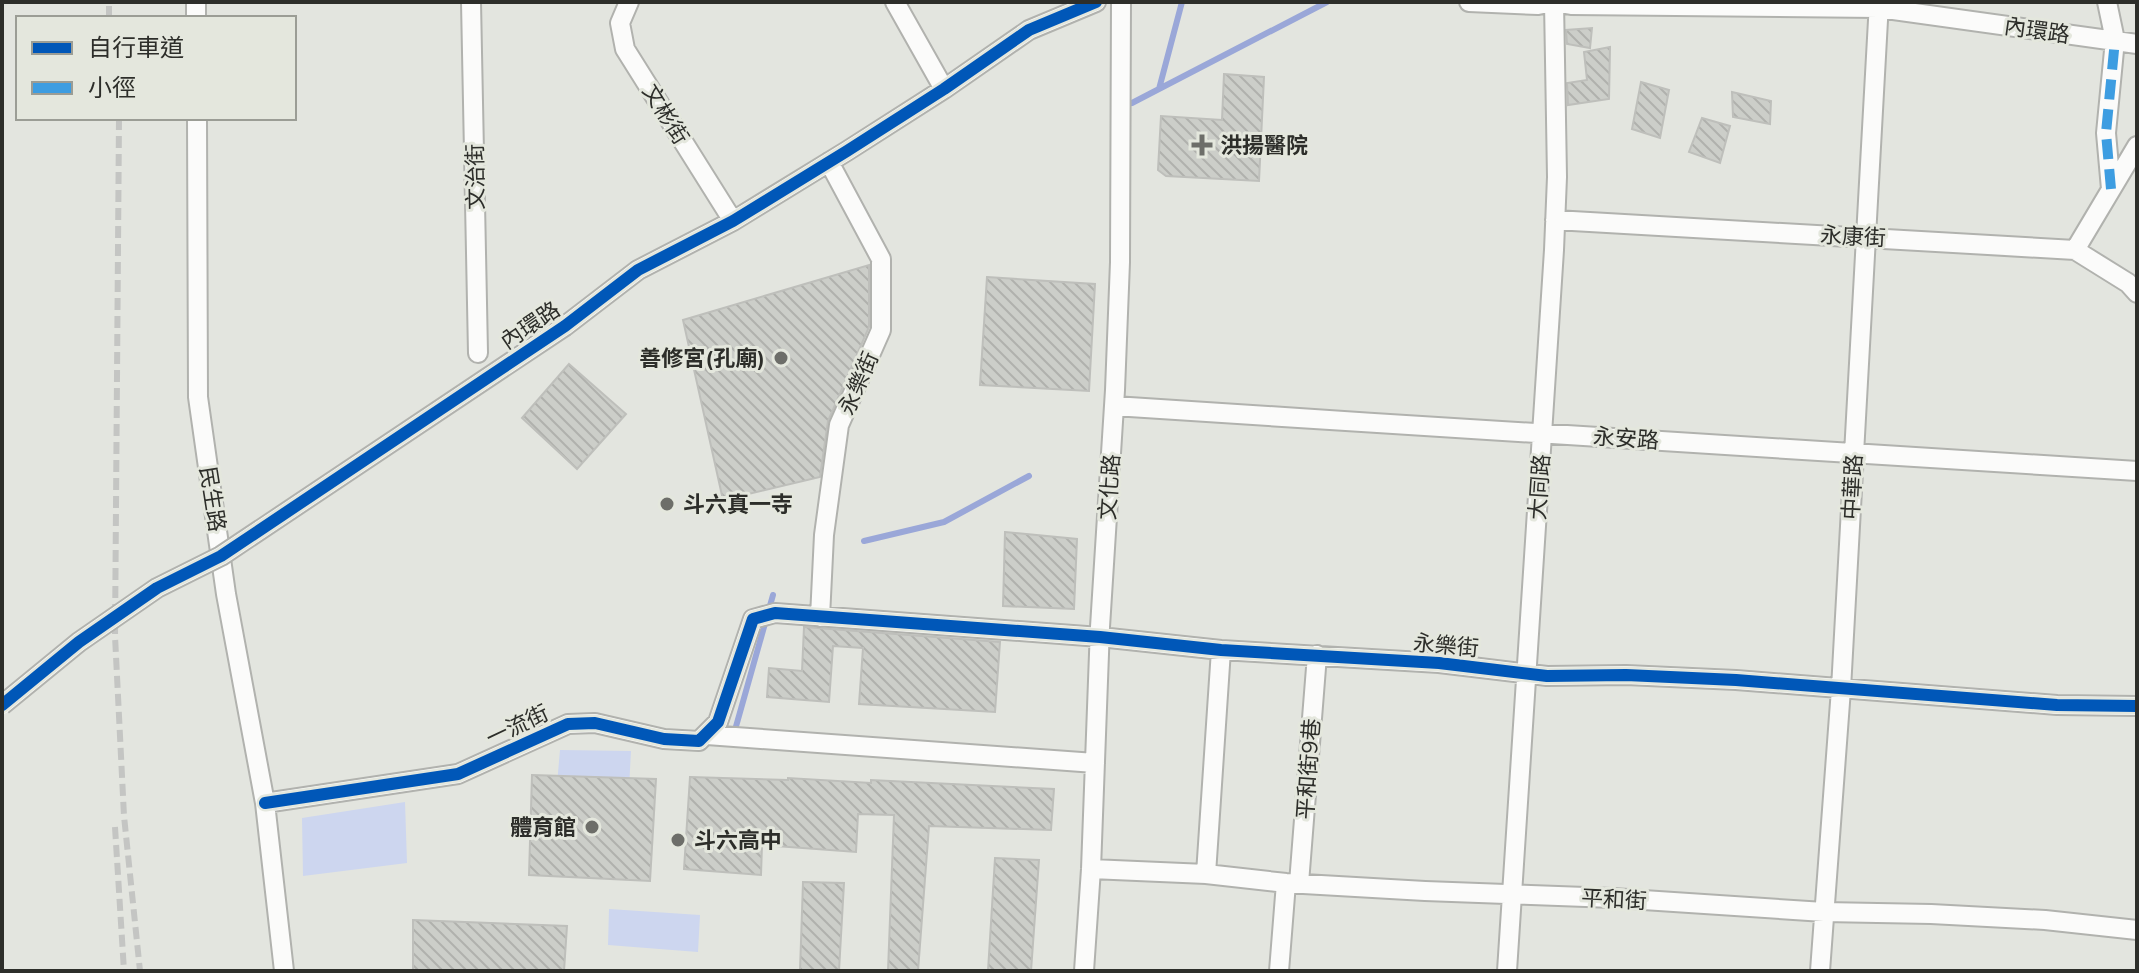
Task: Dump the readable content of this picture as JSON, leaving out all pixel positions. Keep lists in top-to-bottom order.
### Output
{
  "streets": {
    "street": [
      "內環路",
      "文彬街",
      "文治街",
      "永康街",
      "永樂街",
      "永安路",
      "文化路",
      "大同路",
      "中華路",
      "民生路",
      "一流街",
      "平和街9巷",
      "平和街"
    ]
  },
  "crossings": [
    ["內環路", "文彬街"],
    ["內環路", "永樂街"],
    ["內環路", "大同路"],
    ["內環路", "中華路"],
    ["永康街", "大同路"],
    ["永康街", "中華路"],
    ["永樂街", "文化路"],
    ["永樂街", "大同路"],
    ["永樂街", "中華路"],
    ["永樂街", "一流街"],
    ["永樂街", "平和街9巷"],
    ["永安路", "文化路"],
    ["永安路", "大同路"],
    ["永安路", "中華路"],
    ["文化路", "一流街"],
    ["文化路", "平和街"],
    ["大同路", "平和街"],
    ["中華路", "平和街"],
    ["民生路", "一流街"],
    ["平和街9巷", "平和街"]
  ],
  "places": {
    "health": ["洪揚醫院"],
    "other": [
      "善修宮(孔廟)",
      "斗六真一寺",
      "體育館",
      "斗六高中"
    ]
  },
  "legend": ["自行車道", "小徑"]
}
